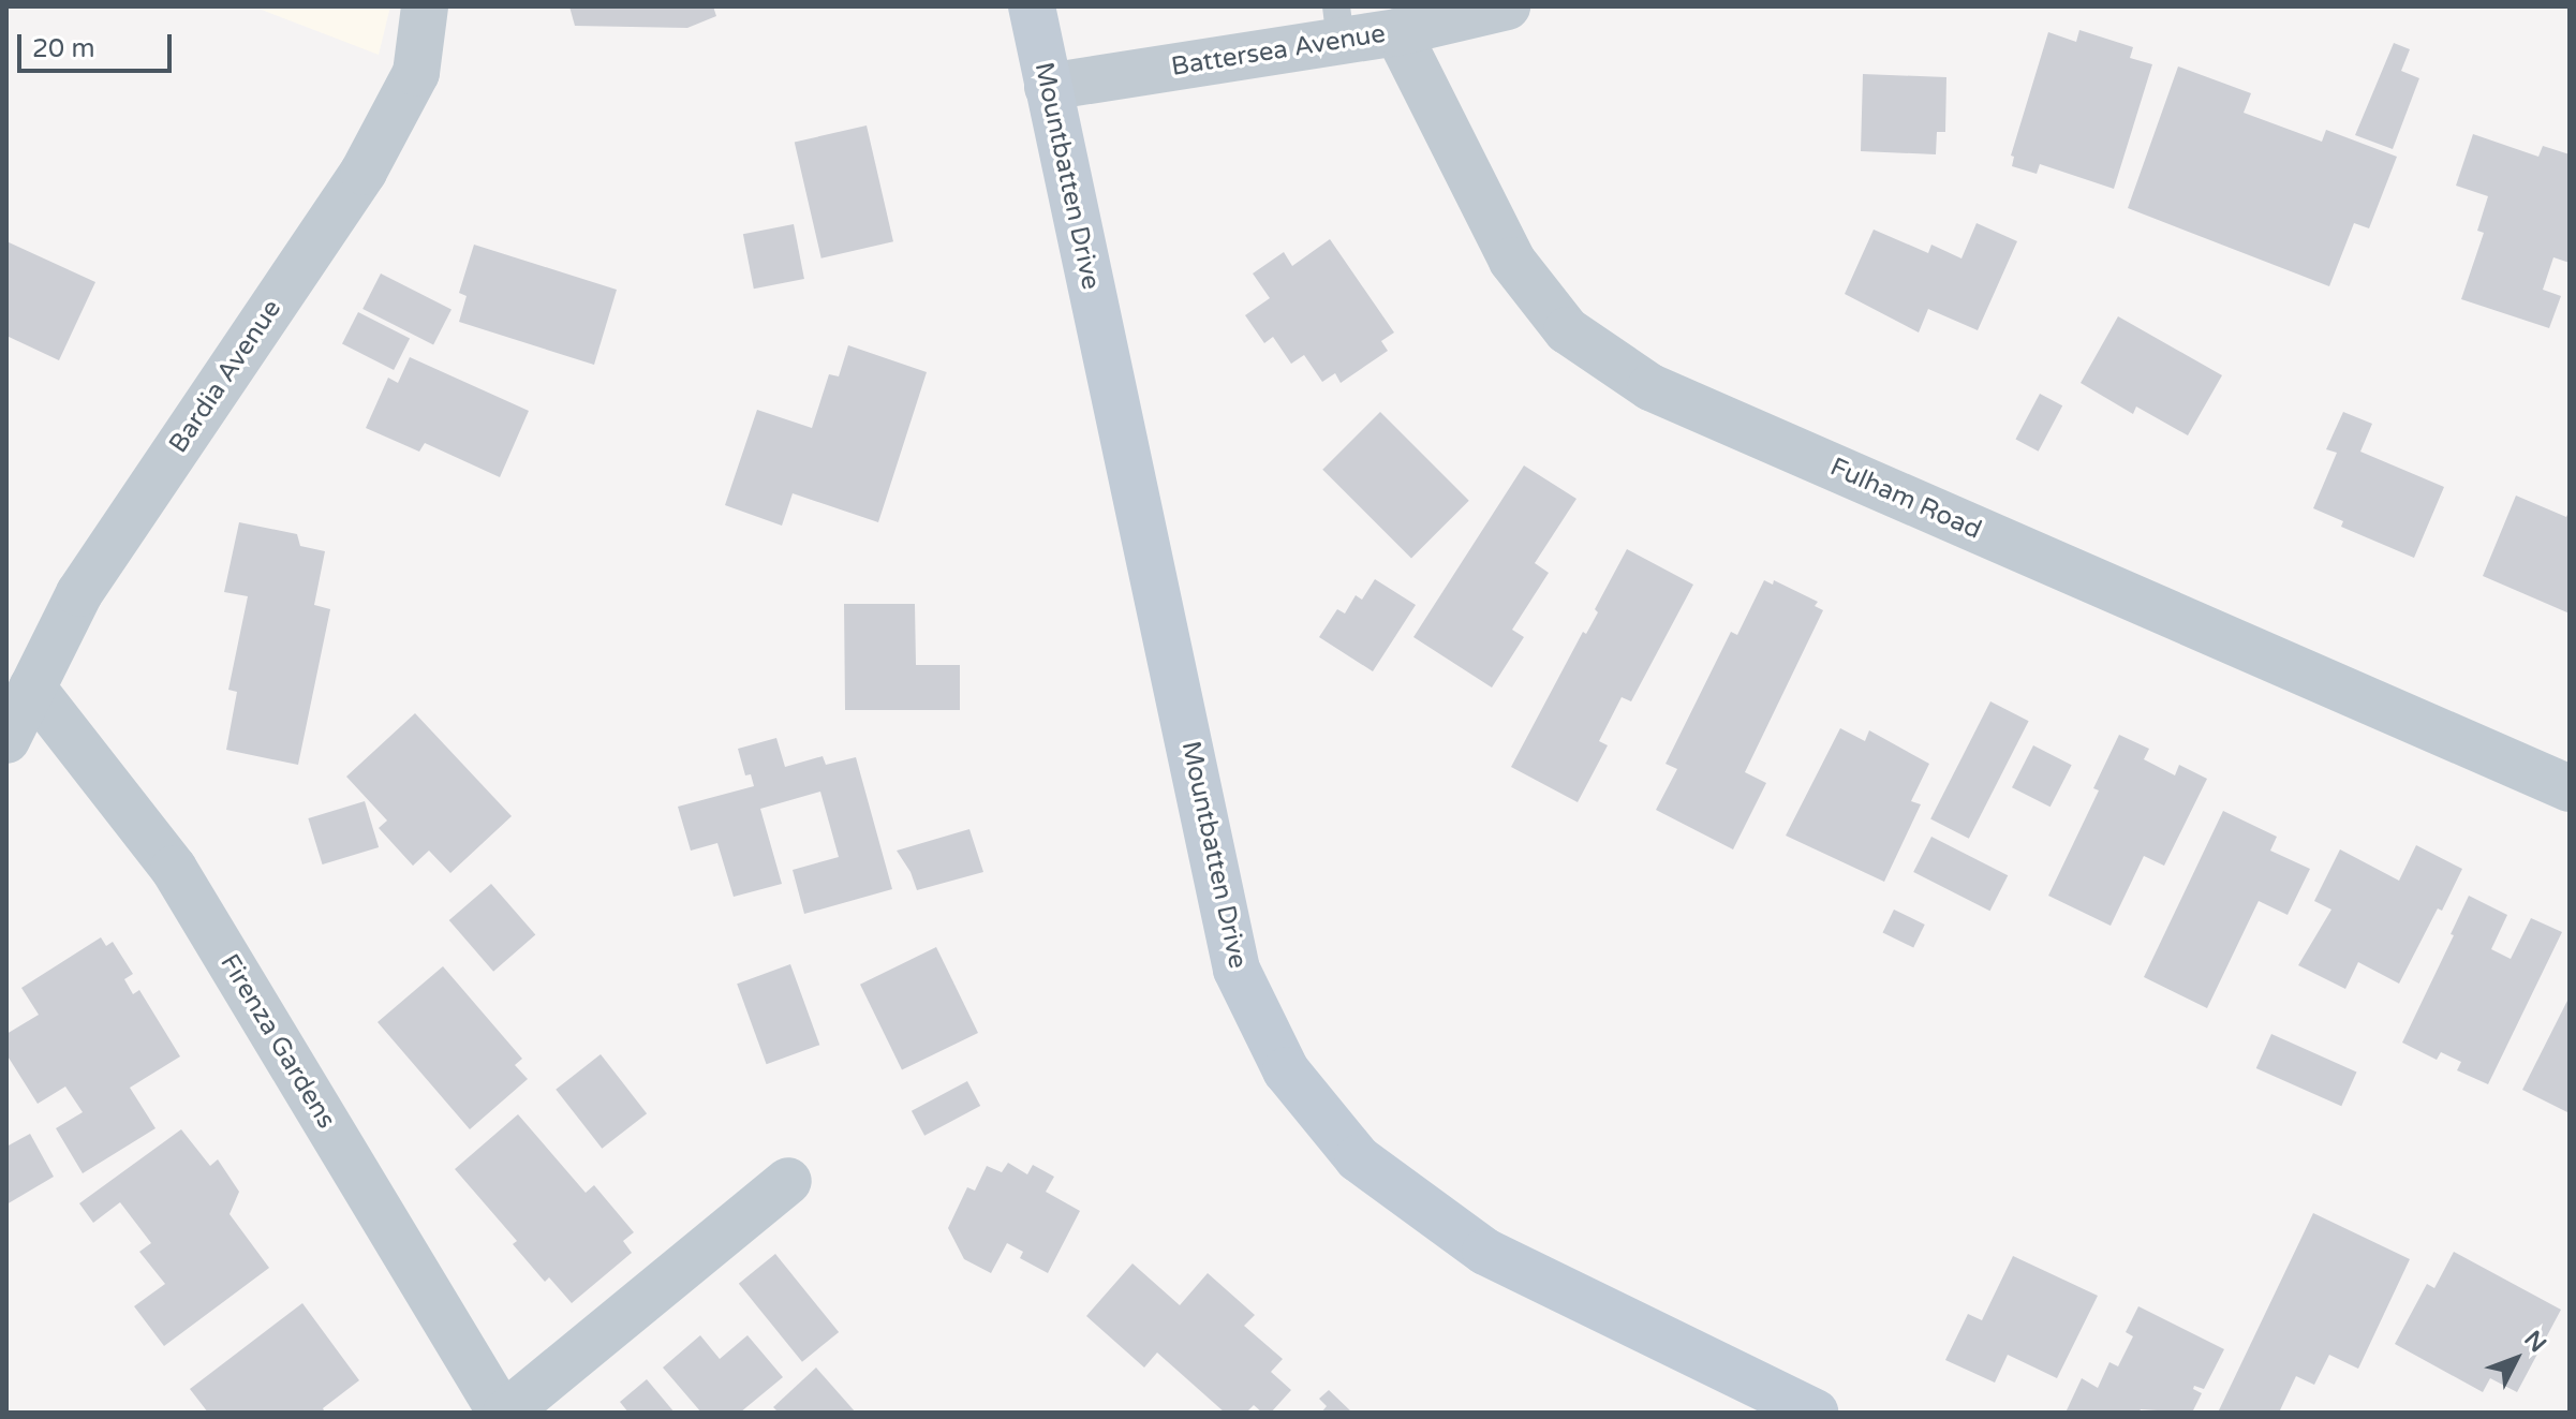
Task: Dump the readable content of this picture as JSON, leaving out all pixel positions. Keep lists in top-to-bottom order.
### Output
{
  "streets": {
    "main road": ["Mountbatten Drive"],
    "street": [
      "Battersea Avenue",
      "Bardia Avenue",
      "Fulham Road",
      "Firenza Gardens"
    ]
  },
  "crossings": [
    ["Battersea Avenue", "Mountbatten Drive"],
    ["Battersea Avenue", "Fulham Road"],
    ["Bardia Avenue", "Firenza Gardens"]
  ],
  "scale_bar": "20 m",
  "north": "top right"
}
